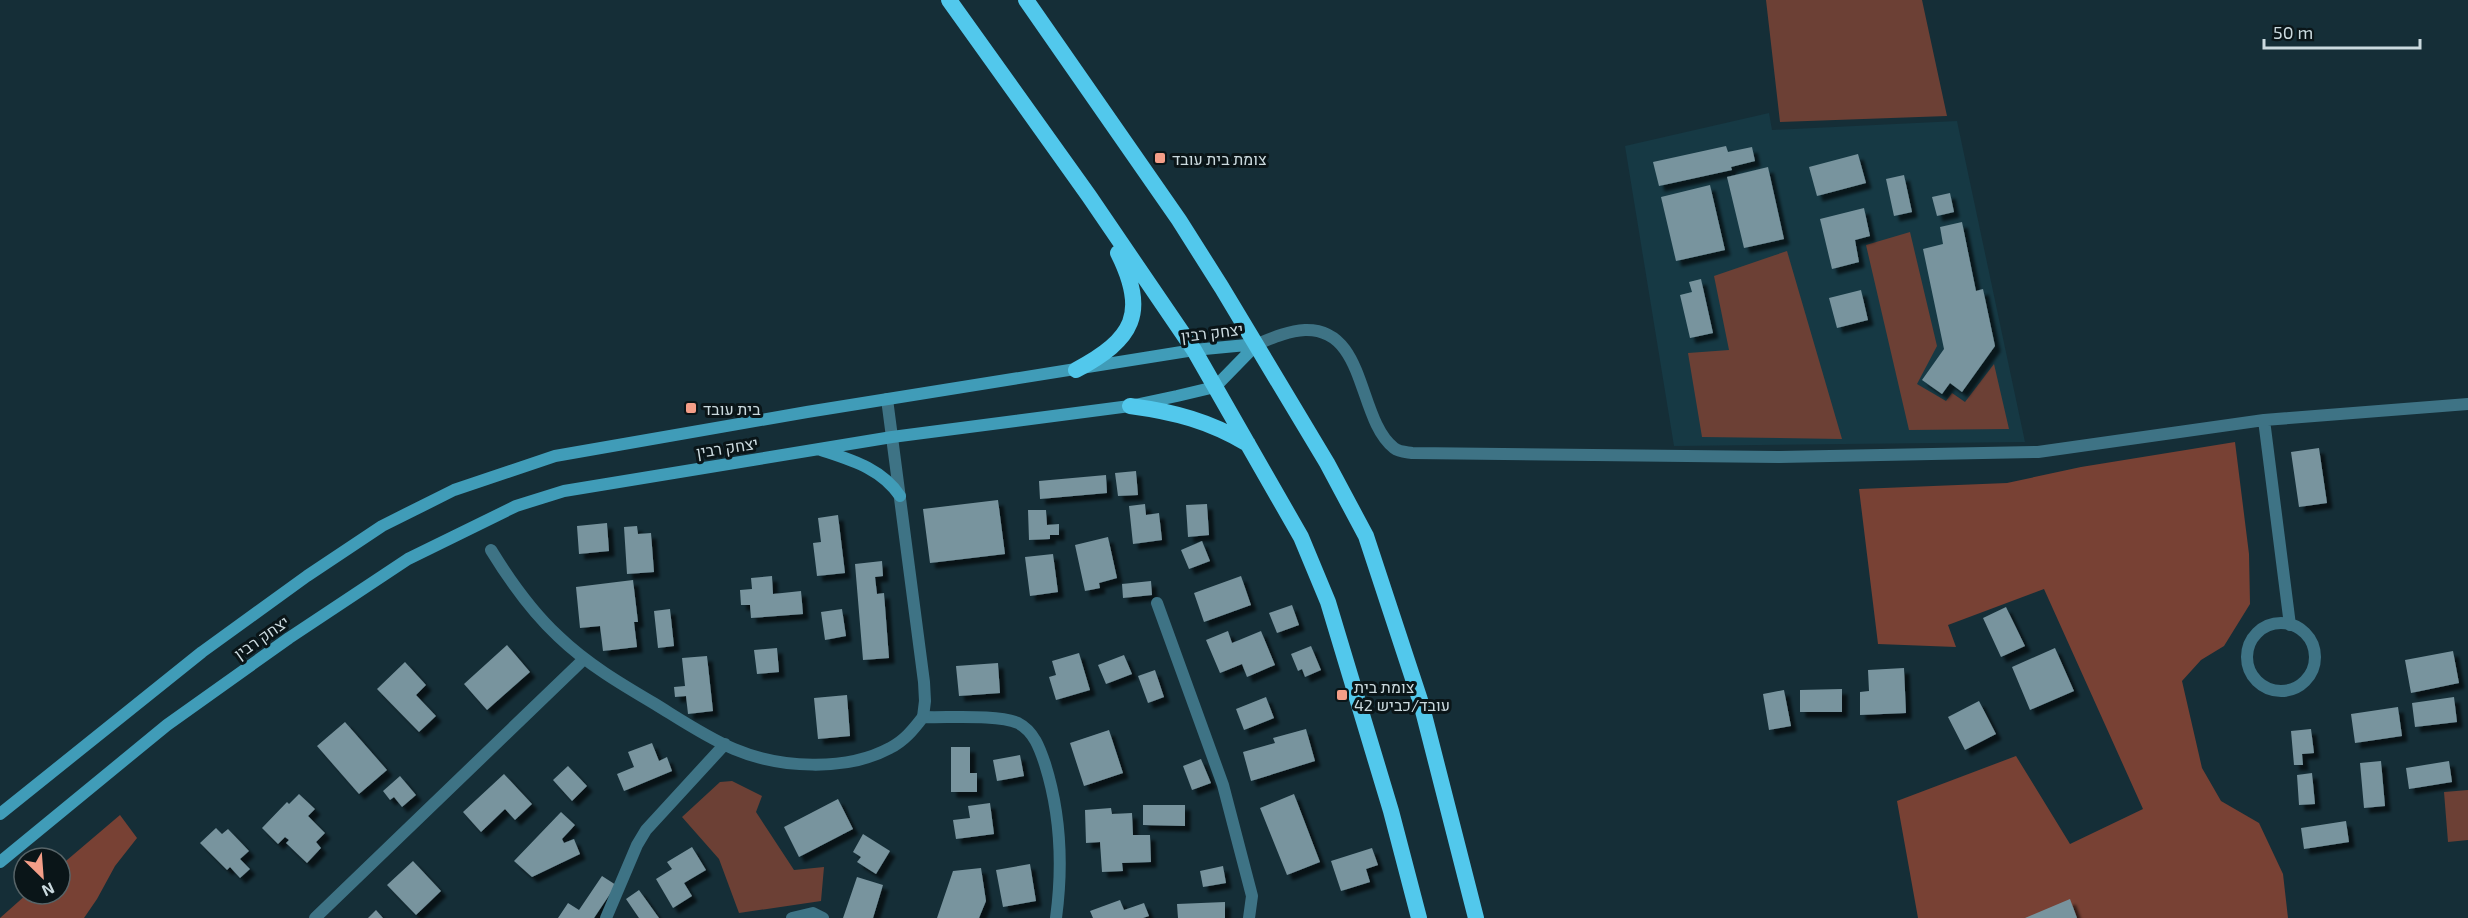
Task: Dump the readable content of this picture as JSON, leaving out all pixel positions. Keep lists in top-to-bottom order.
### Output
{
  "streets": {
    "main road": ["יצחק רבין"]
  },
  "places": {
    "transit": ["צומת בית עובד", "בית עובד", "צומת בית עובד/כביש 42"]
  },
  "scale_bar": "50 m",
  "north": "bottom right"
}
